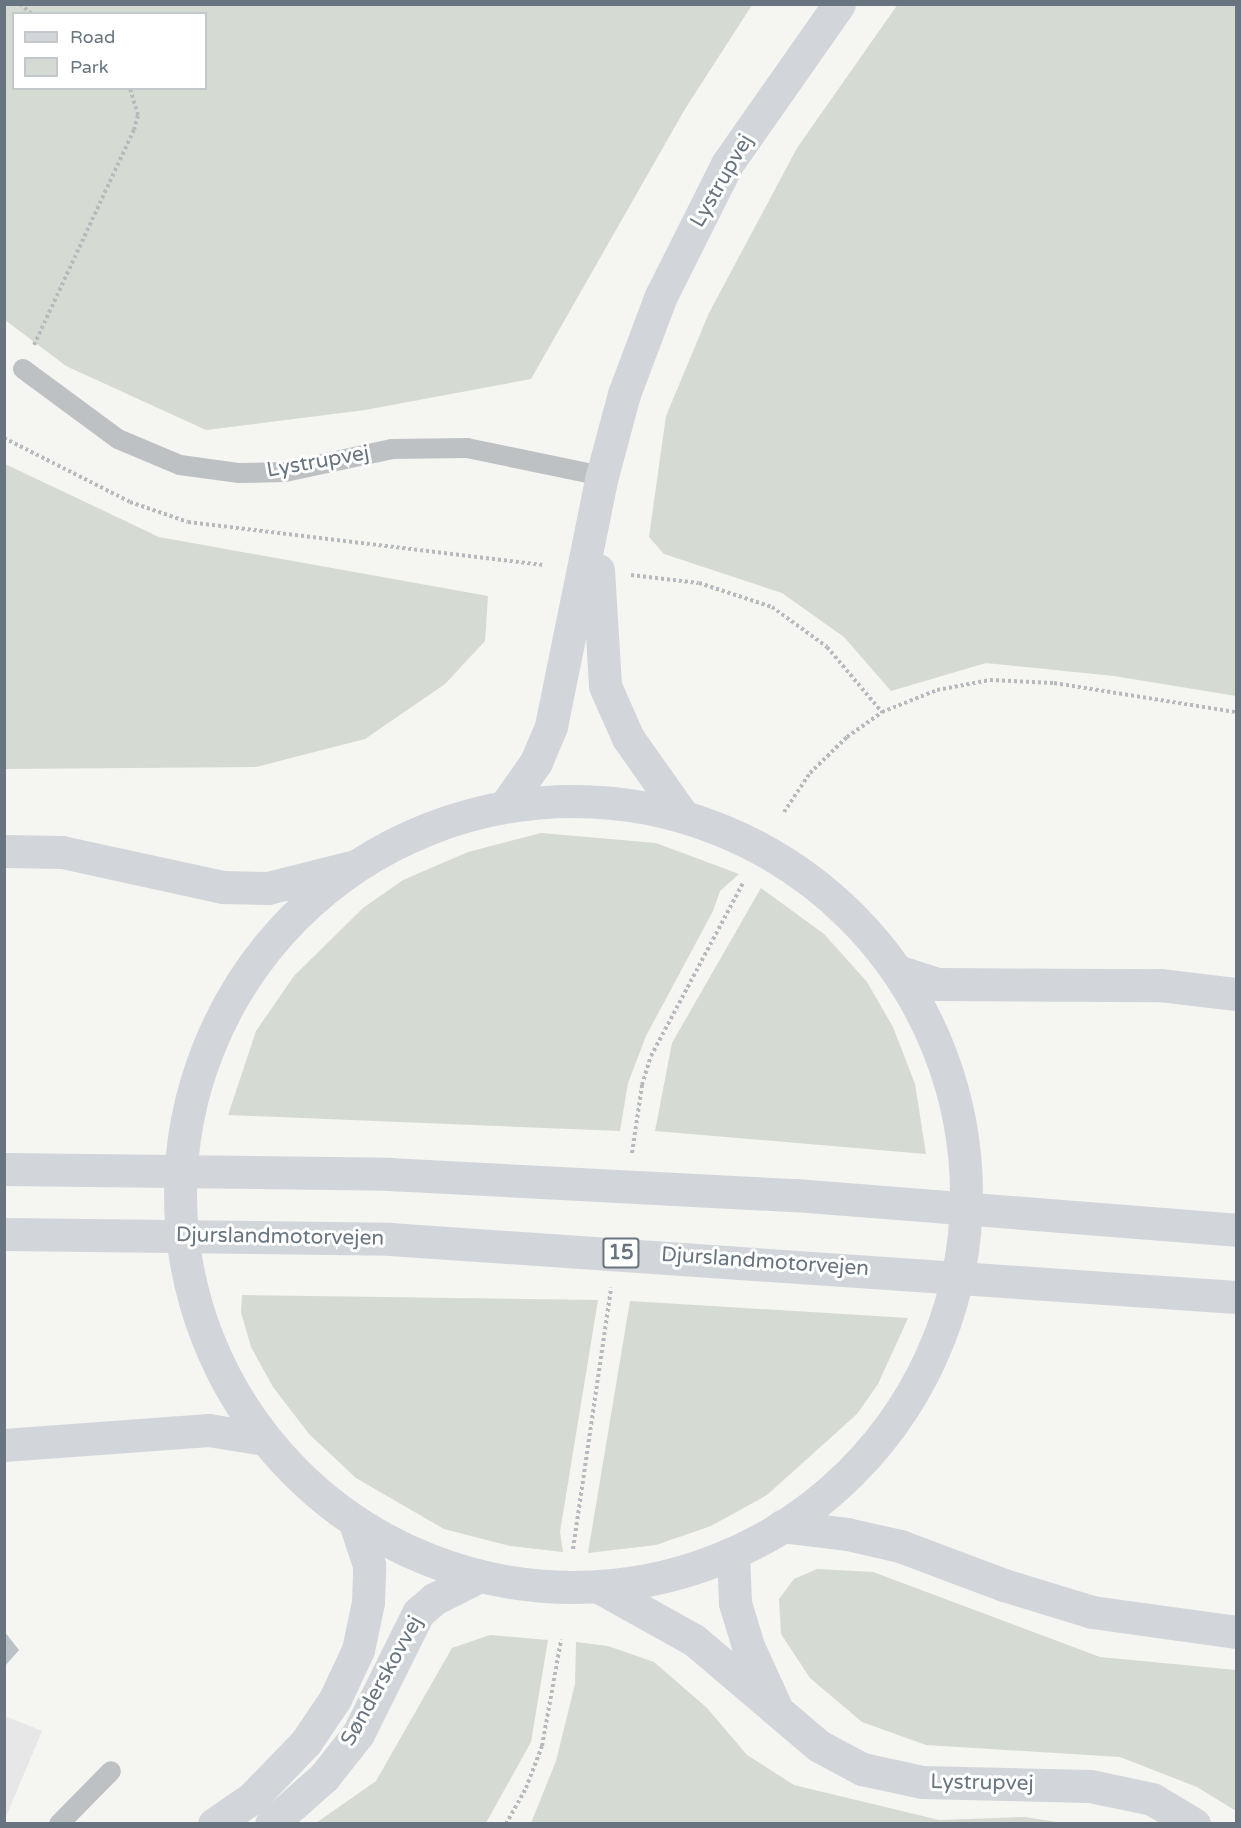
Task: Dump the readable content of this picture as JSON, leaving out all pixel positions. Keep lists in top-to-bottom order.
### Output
{
  "streets": {
    "main road": [
      "Lystrupvej",
      "Djurslandmotorvejen",
      "15",
      "Sønderskovvej"
    ]
  },
  "legend": ["Road", "Park"]
}
